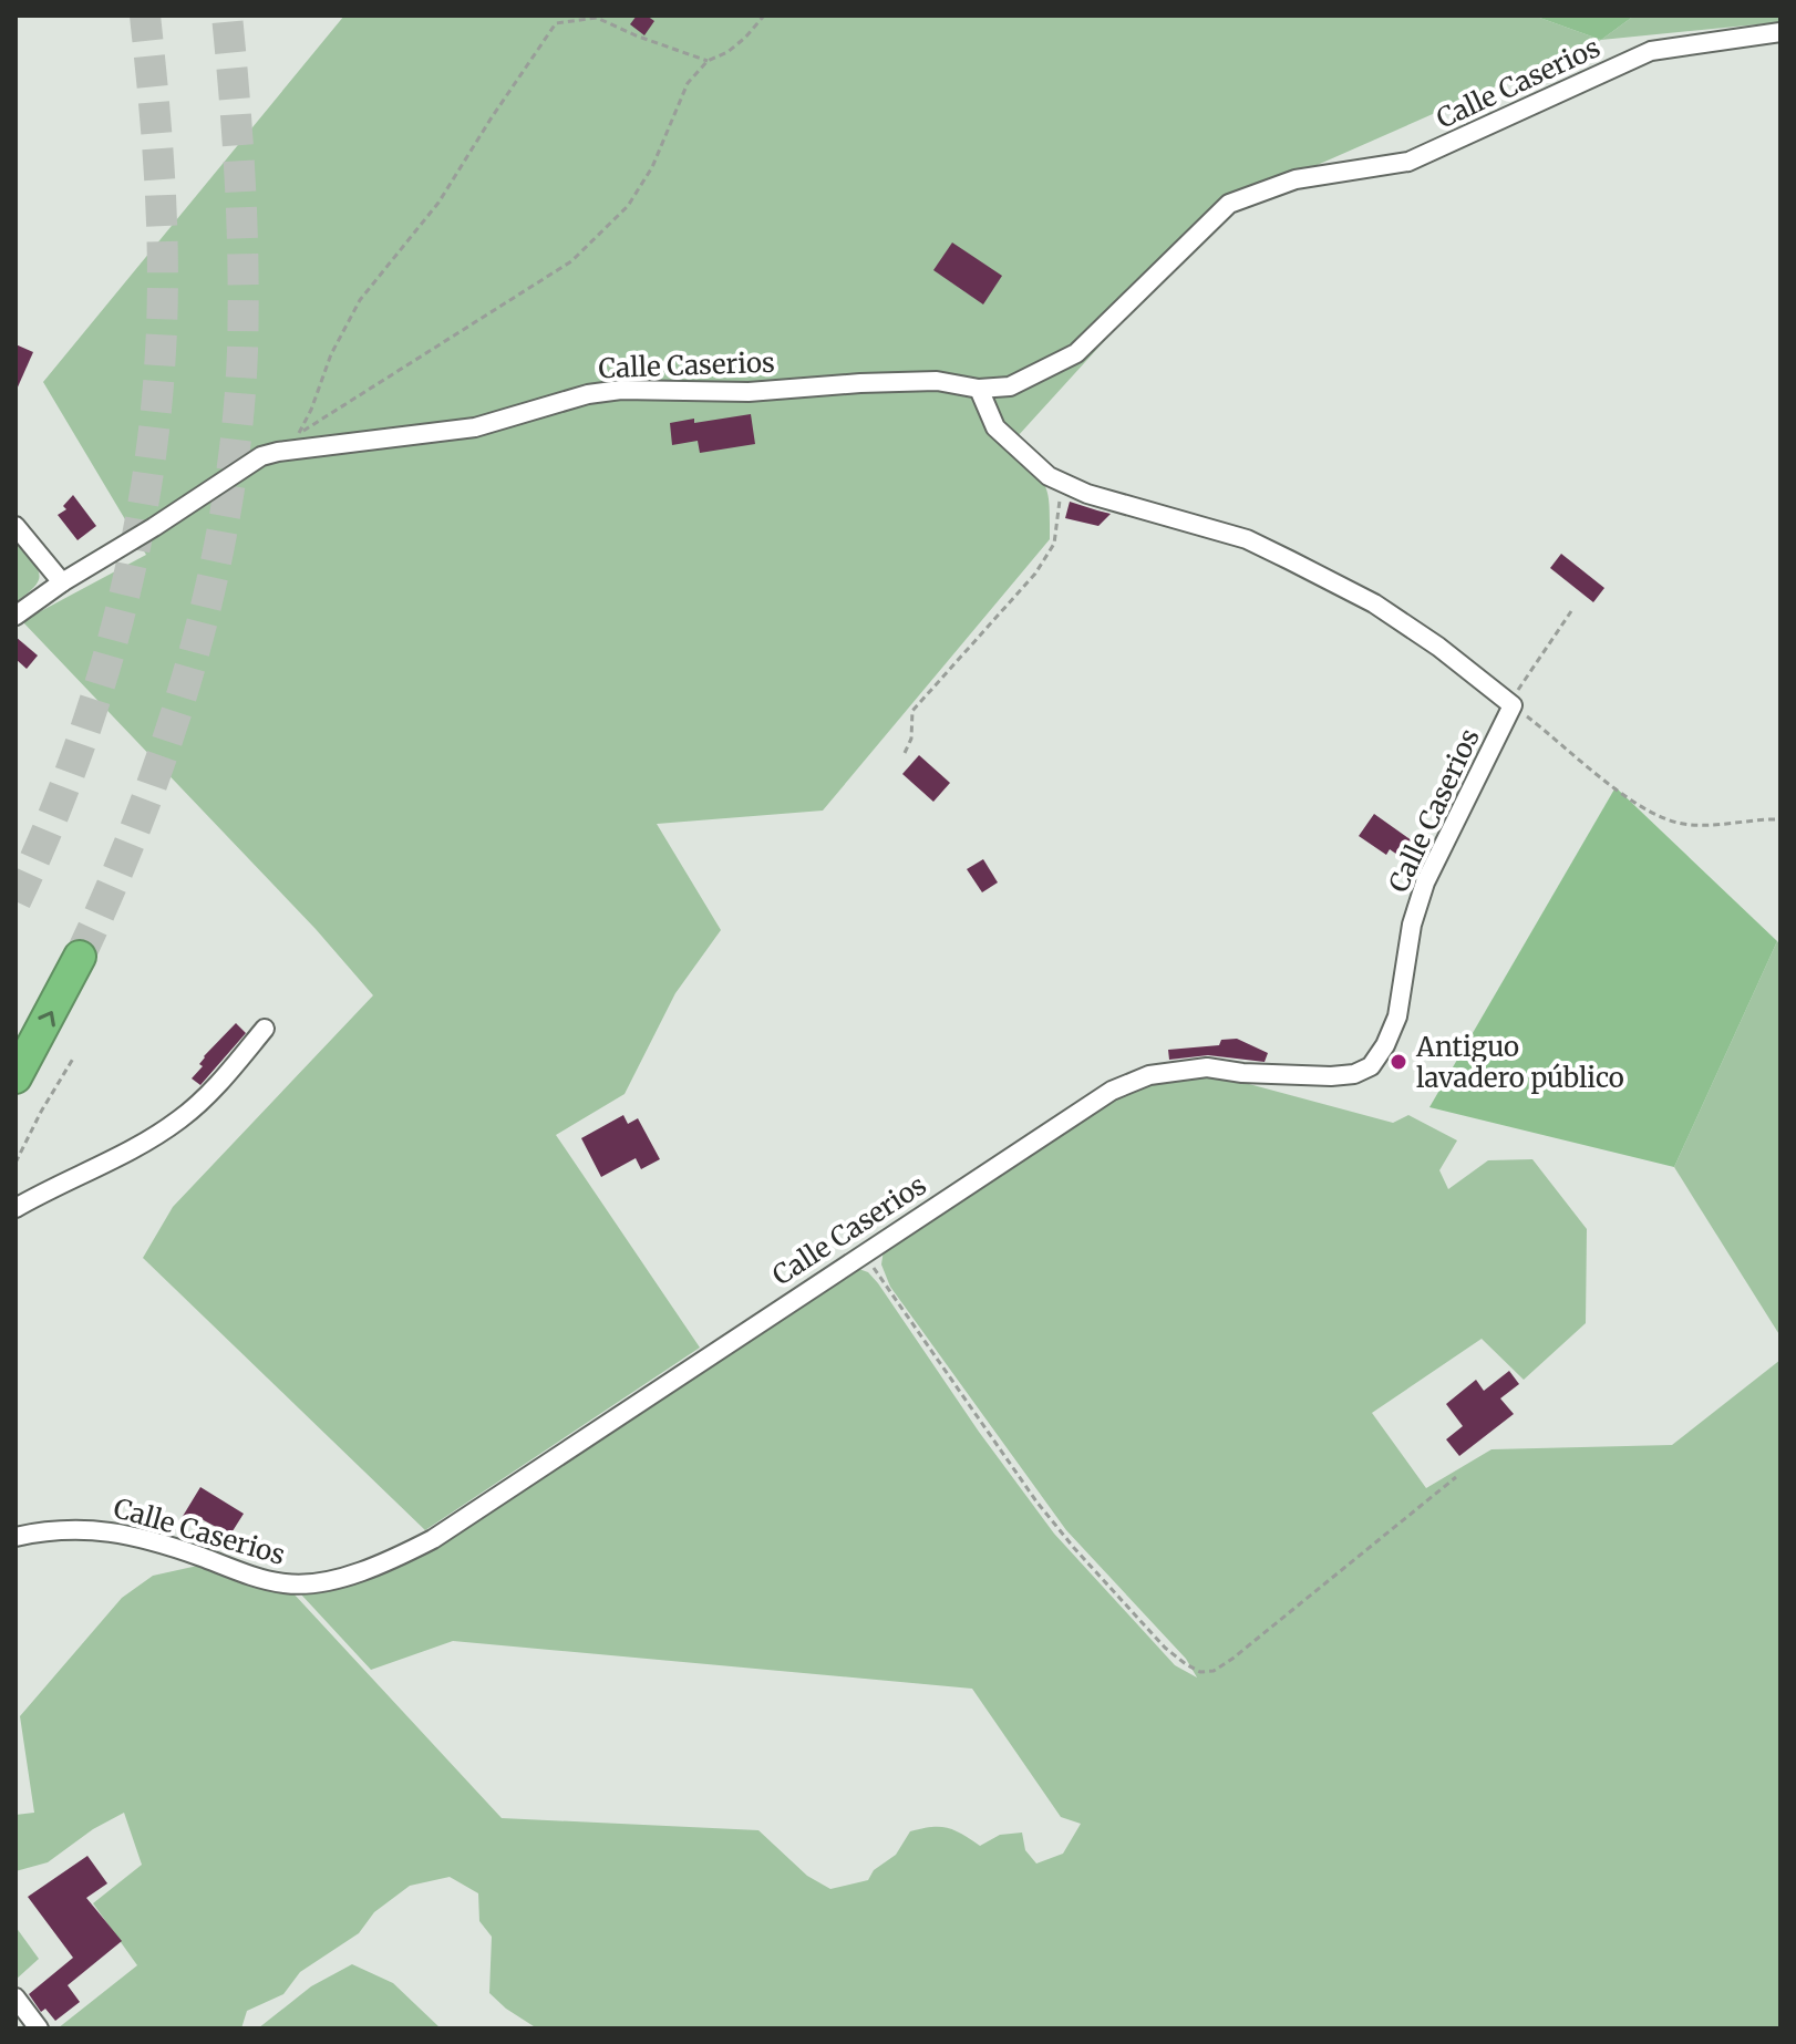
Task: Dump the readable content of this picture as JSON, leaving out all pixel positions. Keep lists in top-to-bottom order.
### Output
{
  "streets": {
    "street": ["Calle Caserios"]
  },
  "places": ["Antiguo lavadero público"]
}
